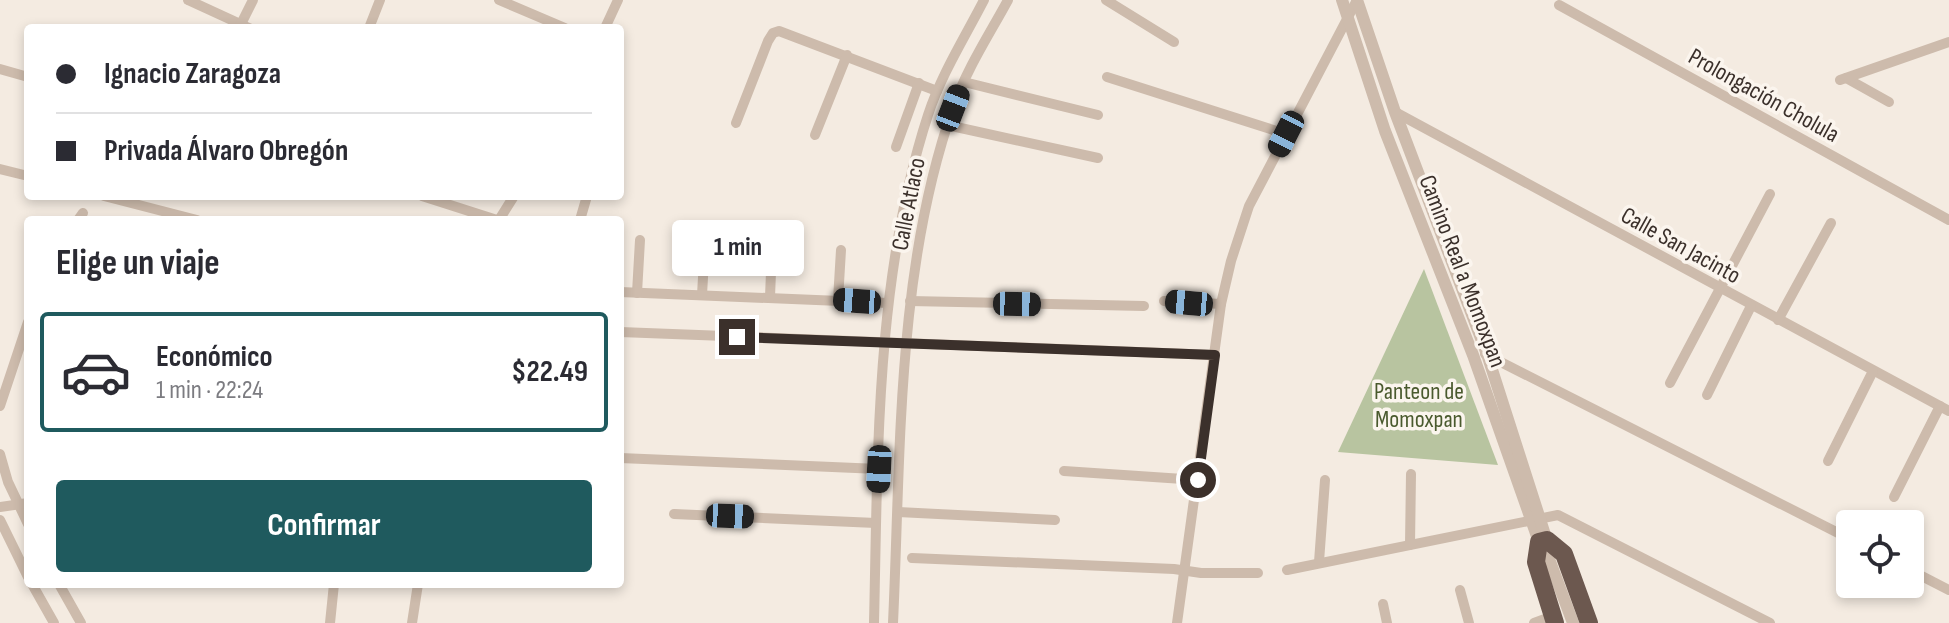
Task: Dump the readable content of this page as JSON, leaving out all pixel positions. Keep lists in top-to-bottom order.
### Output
{
  "streets": {
    "street": [
      "Prolongación Cholula",
      "Calle Atlaco",
      "Calle San Jacinto",
      "Camino Real a Momoxpan"
    ]
  },
  "crossings": [
    ["Calle San Jacinto", "Camino Real a Momoxpan"]
  ],
  "parks": ["Panteon de Momoxpan"],
  "page": {
    "banner": ["Ignacio Zaragoza", "Privada Álvaro Obregón"],
    "heading": "Elige un viaje",
    "bubble": "1 min",
    "list": [
      {
        "name": "Económico",
        "note": "1 min · 22:24",
        "value": "$22.49"
      }
    ],
    "buttons": "Confirmar"
  }
}
